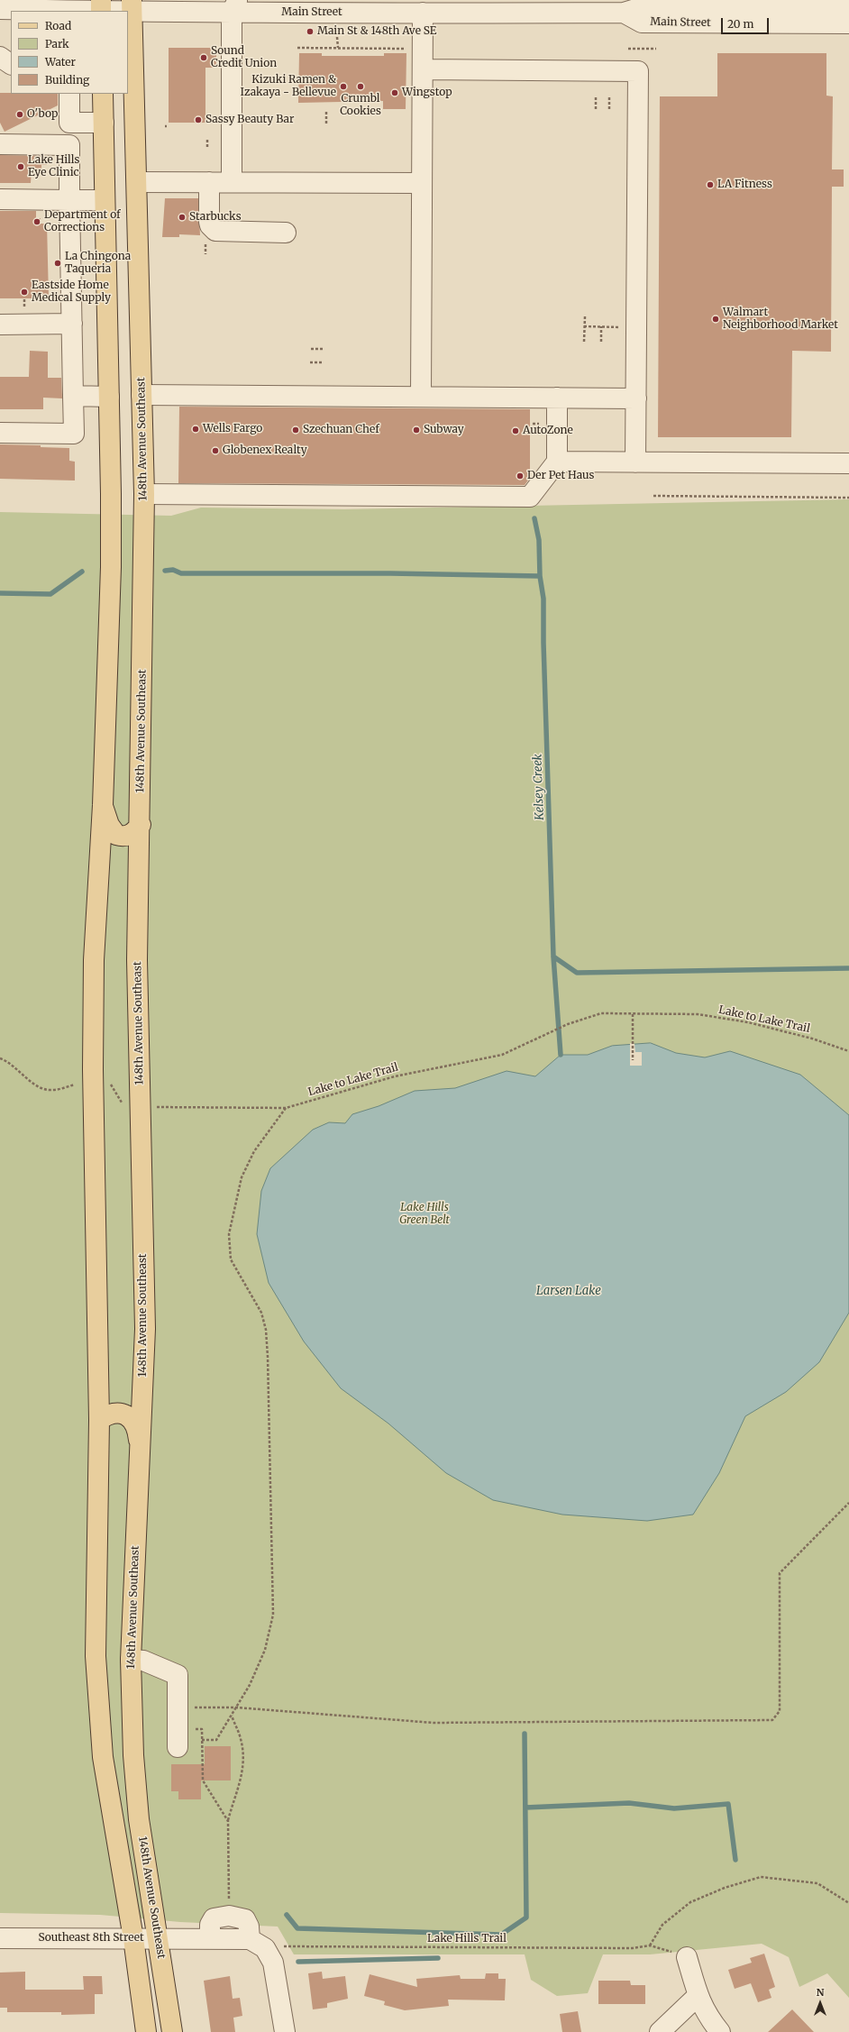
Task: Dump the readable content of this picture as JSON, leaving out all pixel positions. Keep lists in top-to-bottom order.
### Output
{
  "streets": {
    "main road": ["148th Avenue Southeast"],
    "street": ["Main Street", "Southeast 8th Street"],
    "path": ["Lake to Lake Trail", "Lake Hills Trail"]
  },
  "crossings": [
    ["Main Street", "148th Avenue Southeast"],
    ["148th Avenue Southeast", "Southeast 8th Street"],
    ["Southeast 8th Street", "Lake Hills Trail"]
  ],
  "water": ["Kelsey Creek", "Larsen Lake"],
  "parks": ["Lake Hills Green Belt"],
  "places": [
    "Main St & 148th Ave SE",
    "Sound Credit Union",
    "Kizuki Ramen & Izakaya - Bellevue",
    "Crumbl Cookies",
    "Wingstop",
    "O'bop",
    "Sassy Beauty Bar",
    "Lake Hills Eye Clinic",
    "LA Fitness",
    "Starbucks",
    "Department of Corrections",
    "La Chingona Taqueria",
    "Eastside Home Medical Supply",
    "Walmart Neighborhood Market",
    "Wells Fargo",
    "Szechuan Chef",
    "Subway",
    "AutoZone",
    "Globenex Realty",
    "Der Pet Haus"
  ],
  "legend": [
    "Road",
    "Park",
    "Water",
    "Building"
  ],
  "scale_bar": "20 m",
  "north": "top"
}
